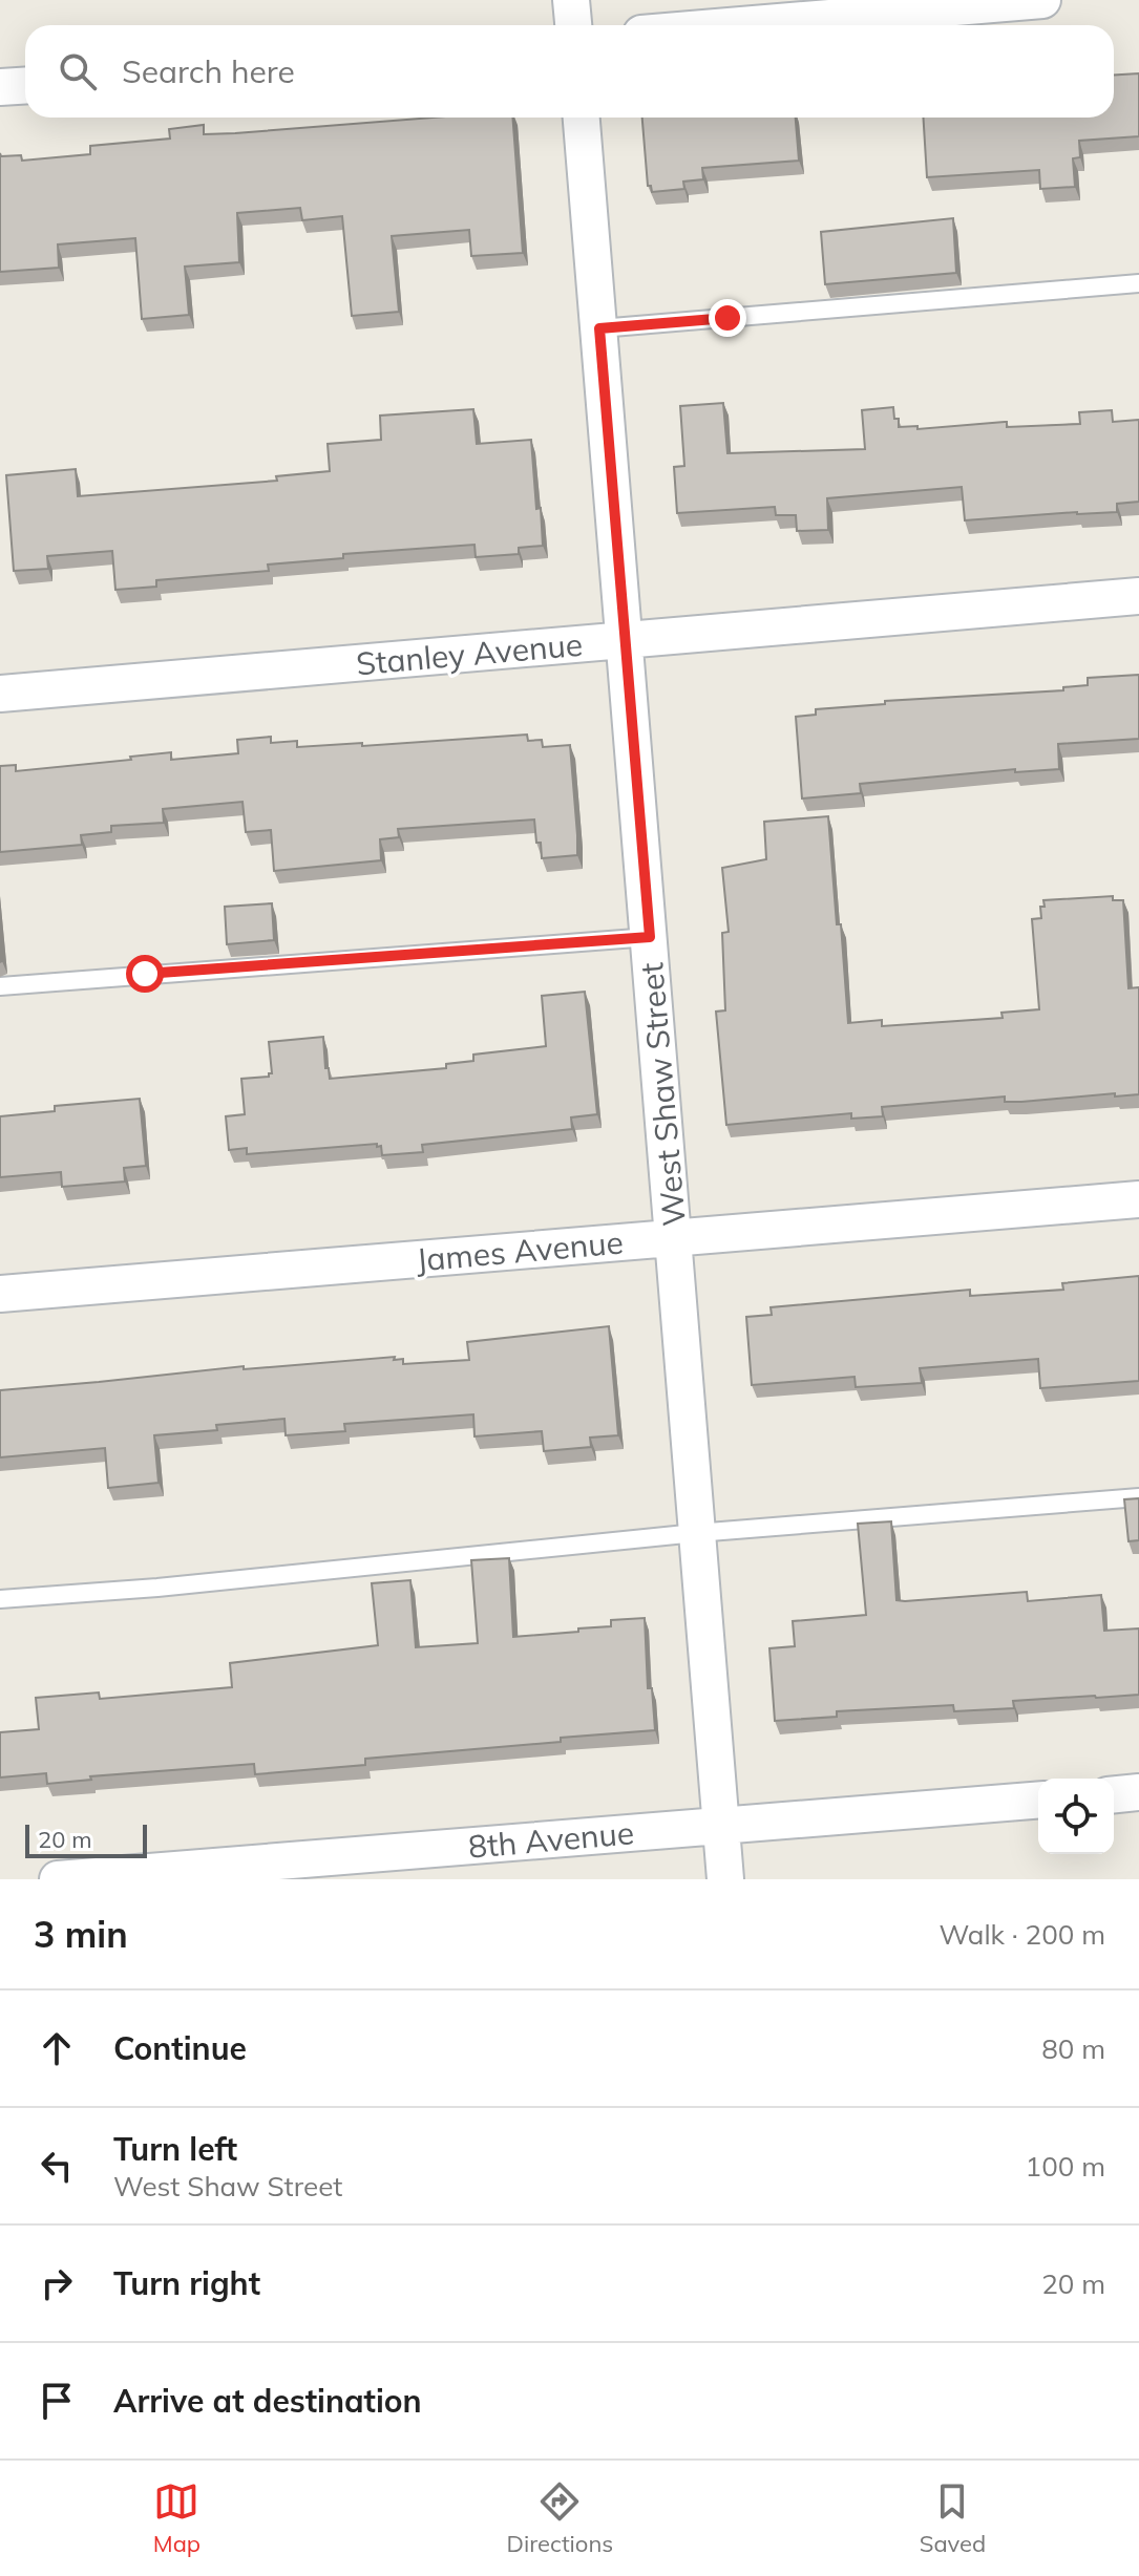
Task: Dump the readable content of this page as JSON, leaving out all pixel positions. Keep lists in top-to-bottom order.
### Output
{
  "streets": {
    "street": [
      "Stanley Avenue",
      "West Shaw Street",
      "James Avenue",
      "8th Avenue"
    ]
  },
  "crossings": [
    ["Stanley Avenue", "West Shaw Street"],
    ["West Shaw Street", "James Avenue"],
    ["West Shaw Street", "8th Avenue"]
  ],
  "scale_bar": "20 m",
  "page": {
    "search": "Search here",
    "scale": "20 m",
    "heading": ["3 min", "Walk · 200 m"],
    "list": [
      ["Continue", "80 m"],
      ["Turn left", "West Shaw Street", "100 m"],
      ["Turn right", "20 m"],
      "Arrive at destination"
    ],
    "nav": ["Map", "Directions", "Saved"]
  }
}
